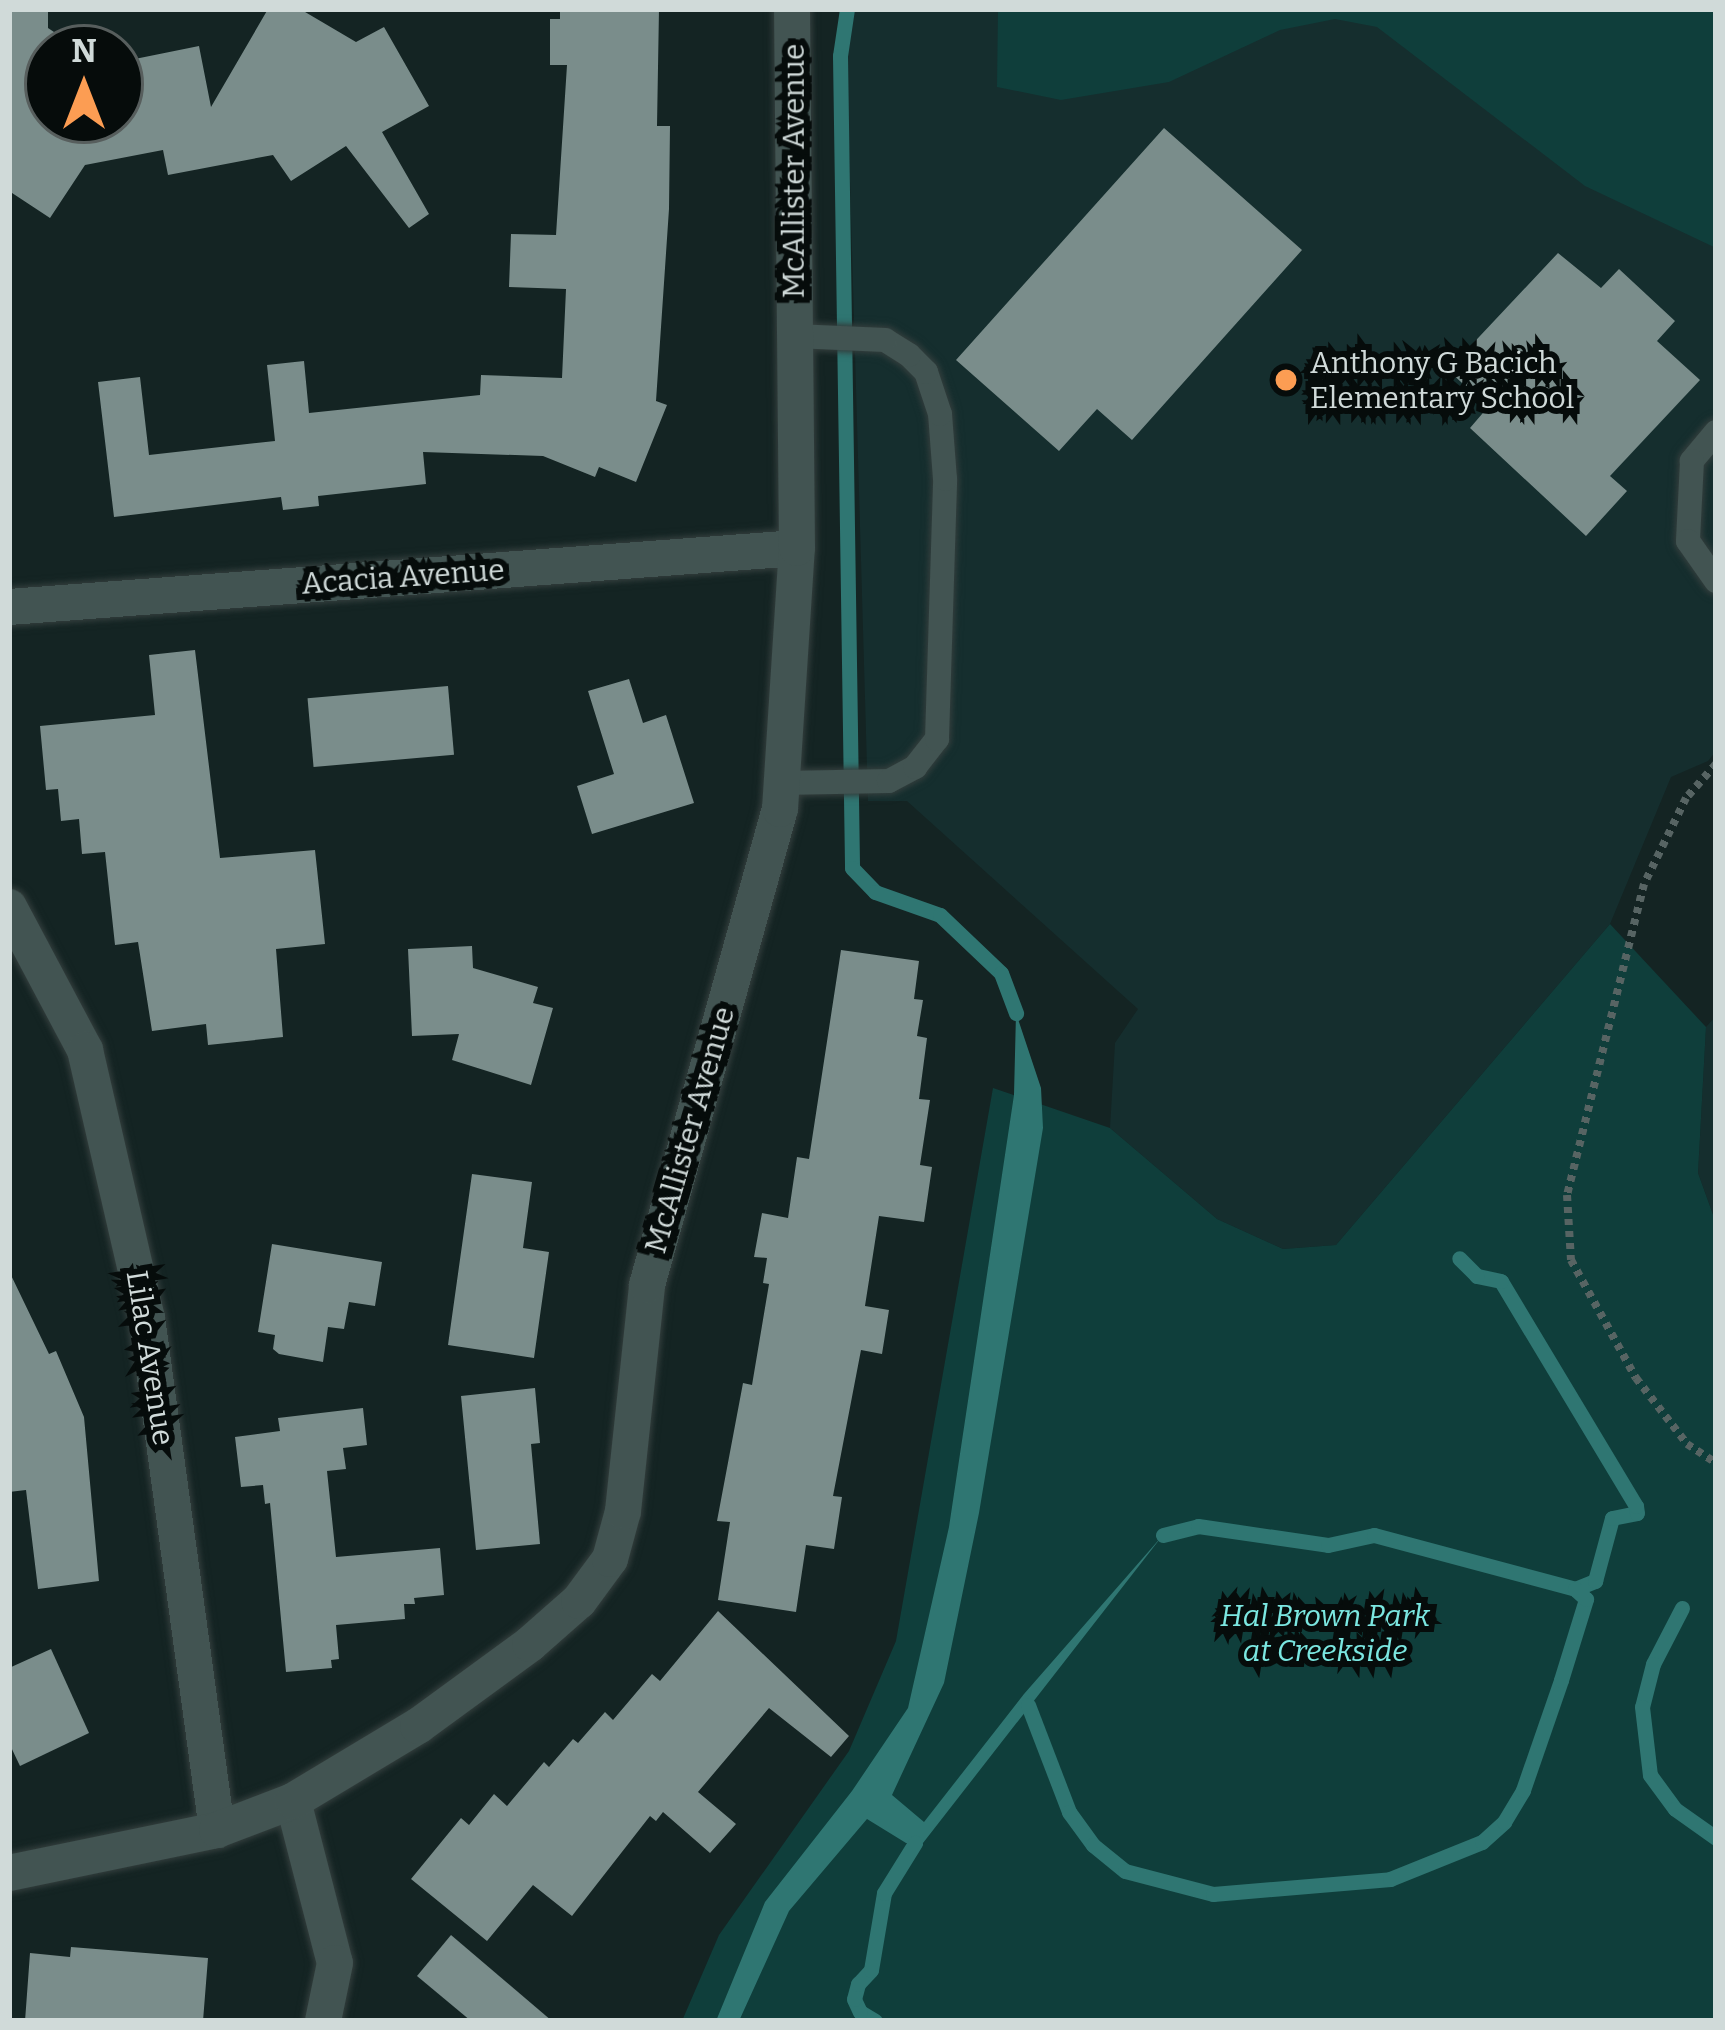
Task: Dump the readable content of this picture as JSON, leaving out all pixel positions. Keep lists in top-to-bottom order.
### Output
{
  "streets": {
    "street": ["McAllister Avenue", "Acacia Avenue", "Lilac Avenue"]
  },
  "crossings": [
    ["McAllister Avenue", "Acacia Avenue"],
    ["McAllister Avenue", "Lilac Avenue"]
  ],
  "parks": ["Hal Brown Park at Creekside"],
  "places": ["Anthony G Bacich Elementary School"],
  "north": "top"
}
